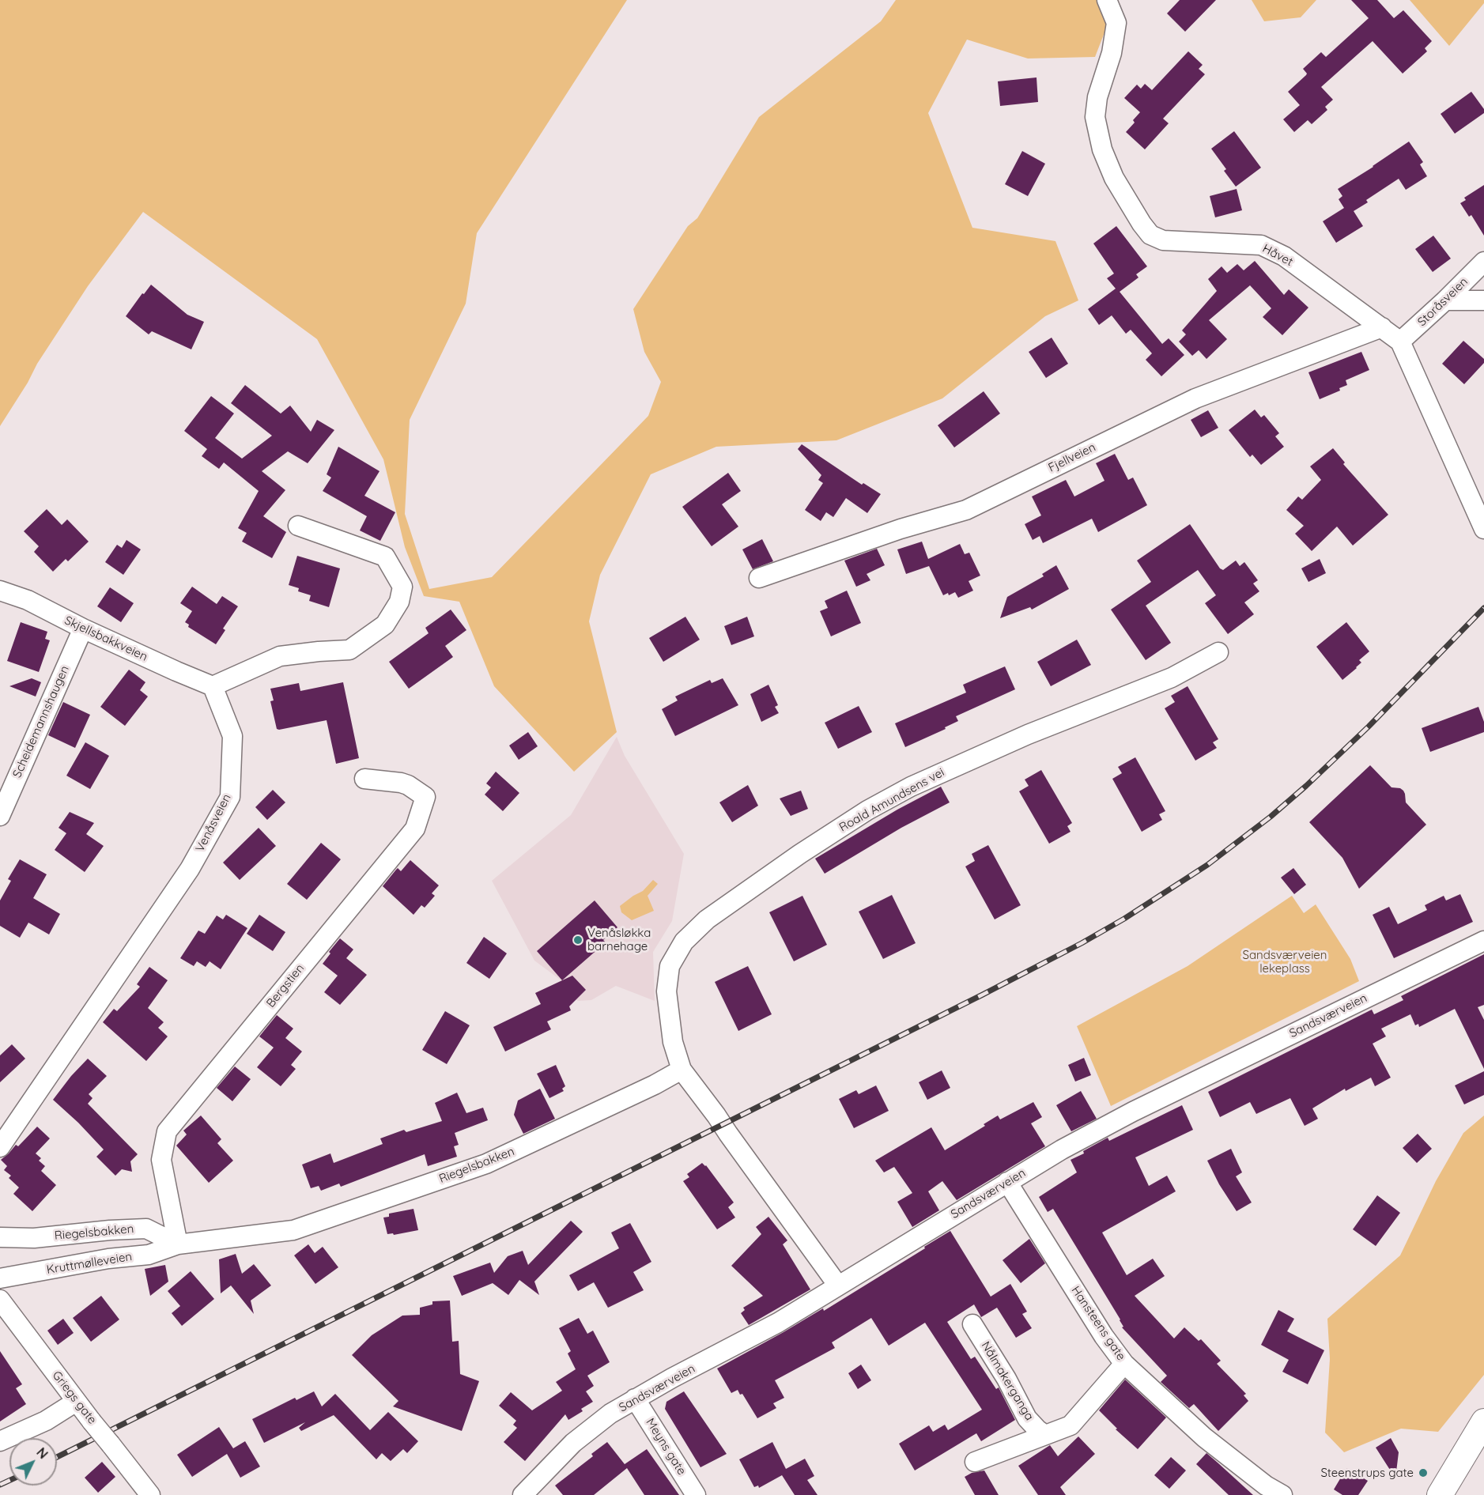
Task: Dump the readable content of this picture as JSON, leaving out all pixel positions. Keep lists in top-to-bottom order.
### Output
{
  "streets": {
    "street": [
      "Håvet",
      "Storåsveien",
      "Fjellveien",
      "Skjellsbakkveien",
      "Scheidemannshaugen",
      "Roald Amundsens vei",
      "Venåsveien",
      "Bergstien",
      "Sandsværveien",
      "Riegelsbakken",
      "Kruttmølleveien",
      "Hansteens gate",
      "Nålmakerganga",
      "Griegs gate",
      "Meyns gate"
    ]
  },
  "crossings": [
    ["Håvet", "Storåsveien"],
    ["Håvet", "Fjellveien"],
    ["Skjellsbakkveien", "Scheidemannshaugen"],
    ["Skjellsbakkveien", "Venåsveien"],
    ["Roald Amundsens vei", "Riegelsbakken"],
    ["Bergstien", "Riegelsbakken"],
    ["Bergstien", "Kruttmølleveien"],
    ["Sandsværveien", "Hansteens gate"],
    ["Sandsværveien", "Meyns gate"],
    ["Riegelsbakken", "Kruttmølleveien"]
  ],
  "parks": ["Sandsværveien lekeplass"],
  "places": ["Venåsløkka barnehage", "Steenstrups gate"],
  "north": "top right"
}
